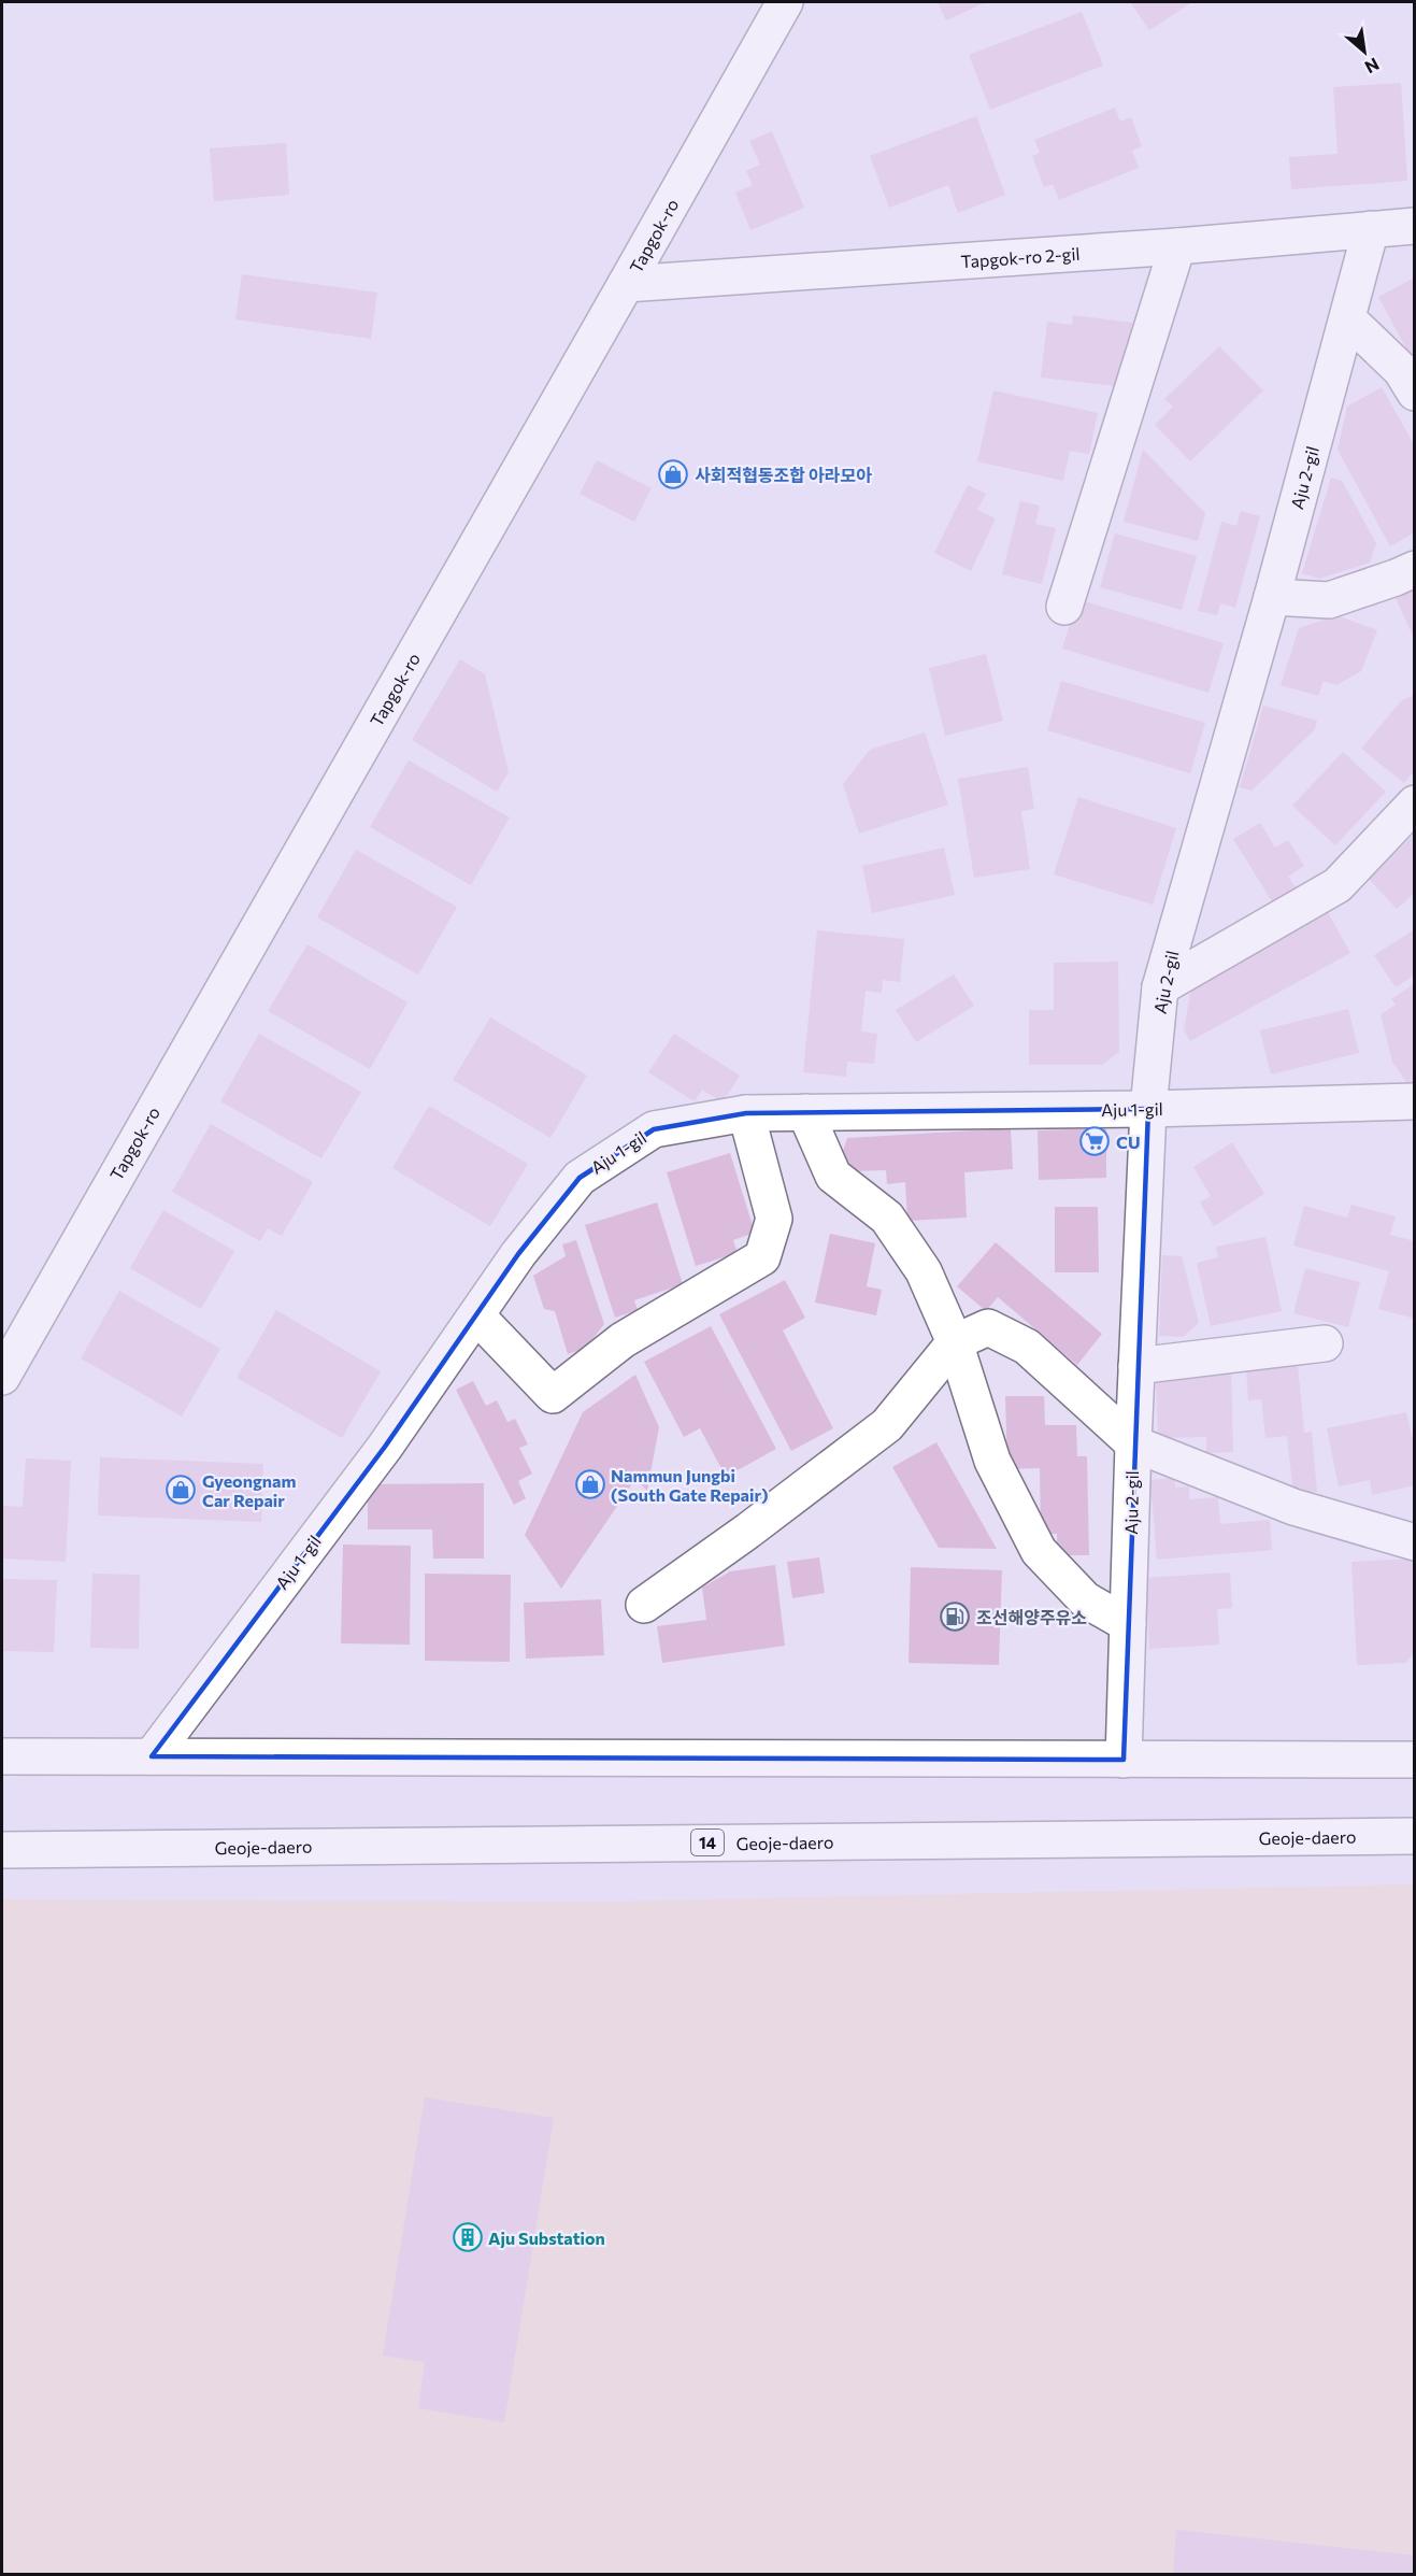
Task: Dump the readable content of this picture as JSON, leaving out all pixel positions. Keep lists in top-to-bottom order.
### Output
{
  "streets": {
    "main road": [
      "Tapgok-ro",
      "Tapgok-ro 2-gil",
      "Aju 2-gil",
      "Aju 1-gil",
      "Geoje-daero",
      "14"
    ]
  },
  "crossings": [
    ["Tapgok-ro", "Tapgok-ro 2-gil"],
    ["Tapgok-ro 2-gil", "Aju 2-gil"],
    ["Aju 2-gil", "Aju 1-gil"]
  ],
  "places": {
    "shop": ["사회적협동조합 아라모아", "Nammun Jungbi (South Gate Repair)", "Gyeongnam Car Repair"],
    "supermarket": ["CU"],
    "fuel station": ["조선해양주유소"],
    "building": ["Aju Substation"]
  },
  "north": "bottom right"
}
